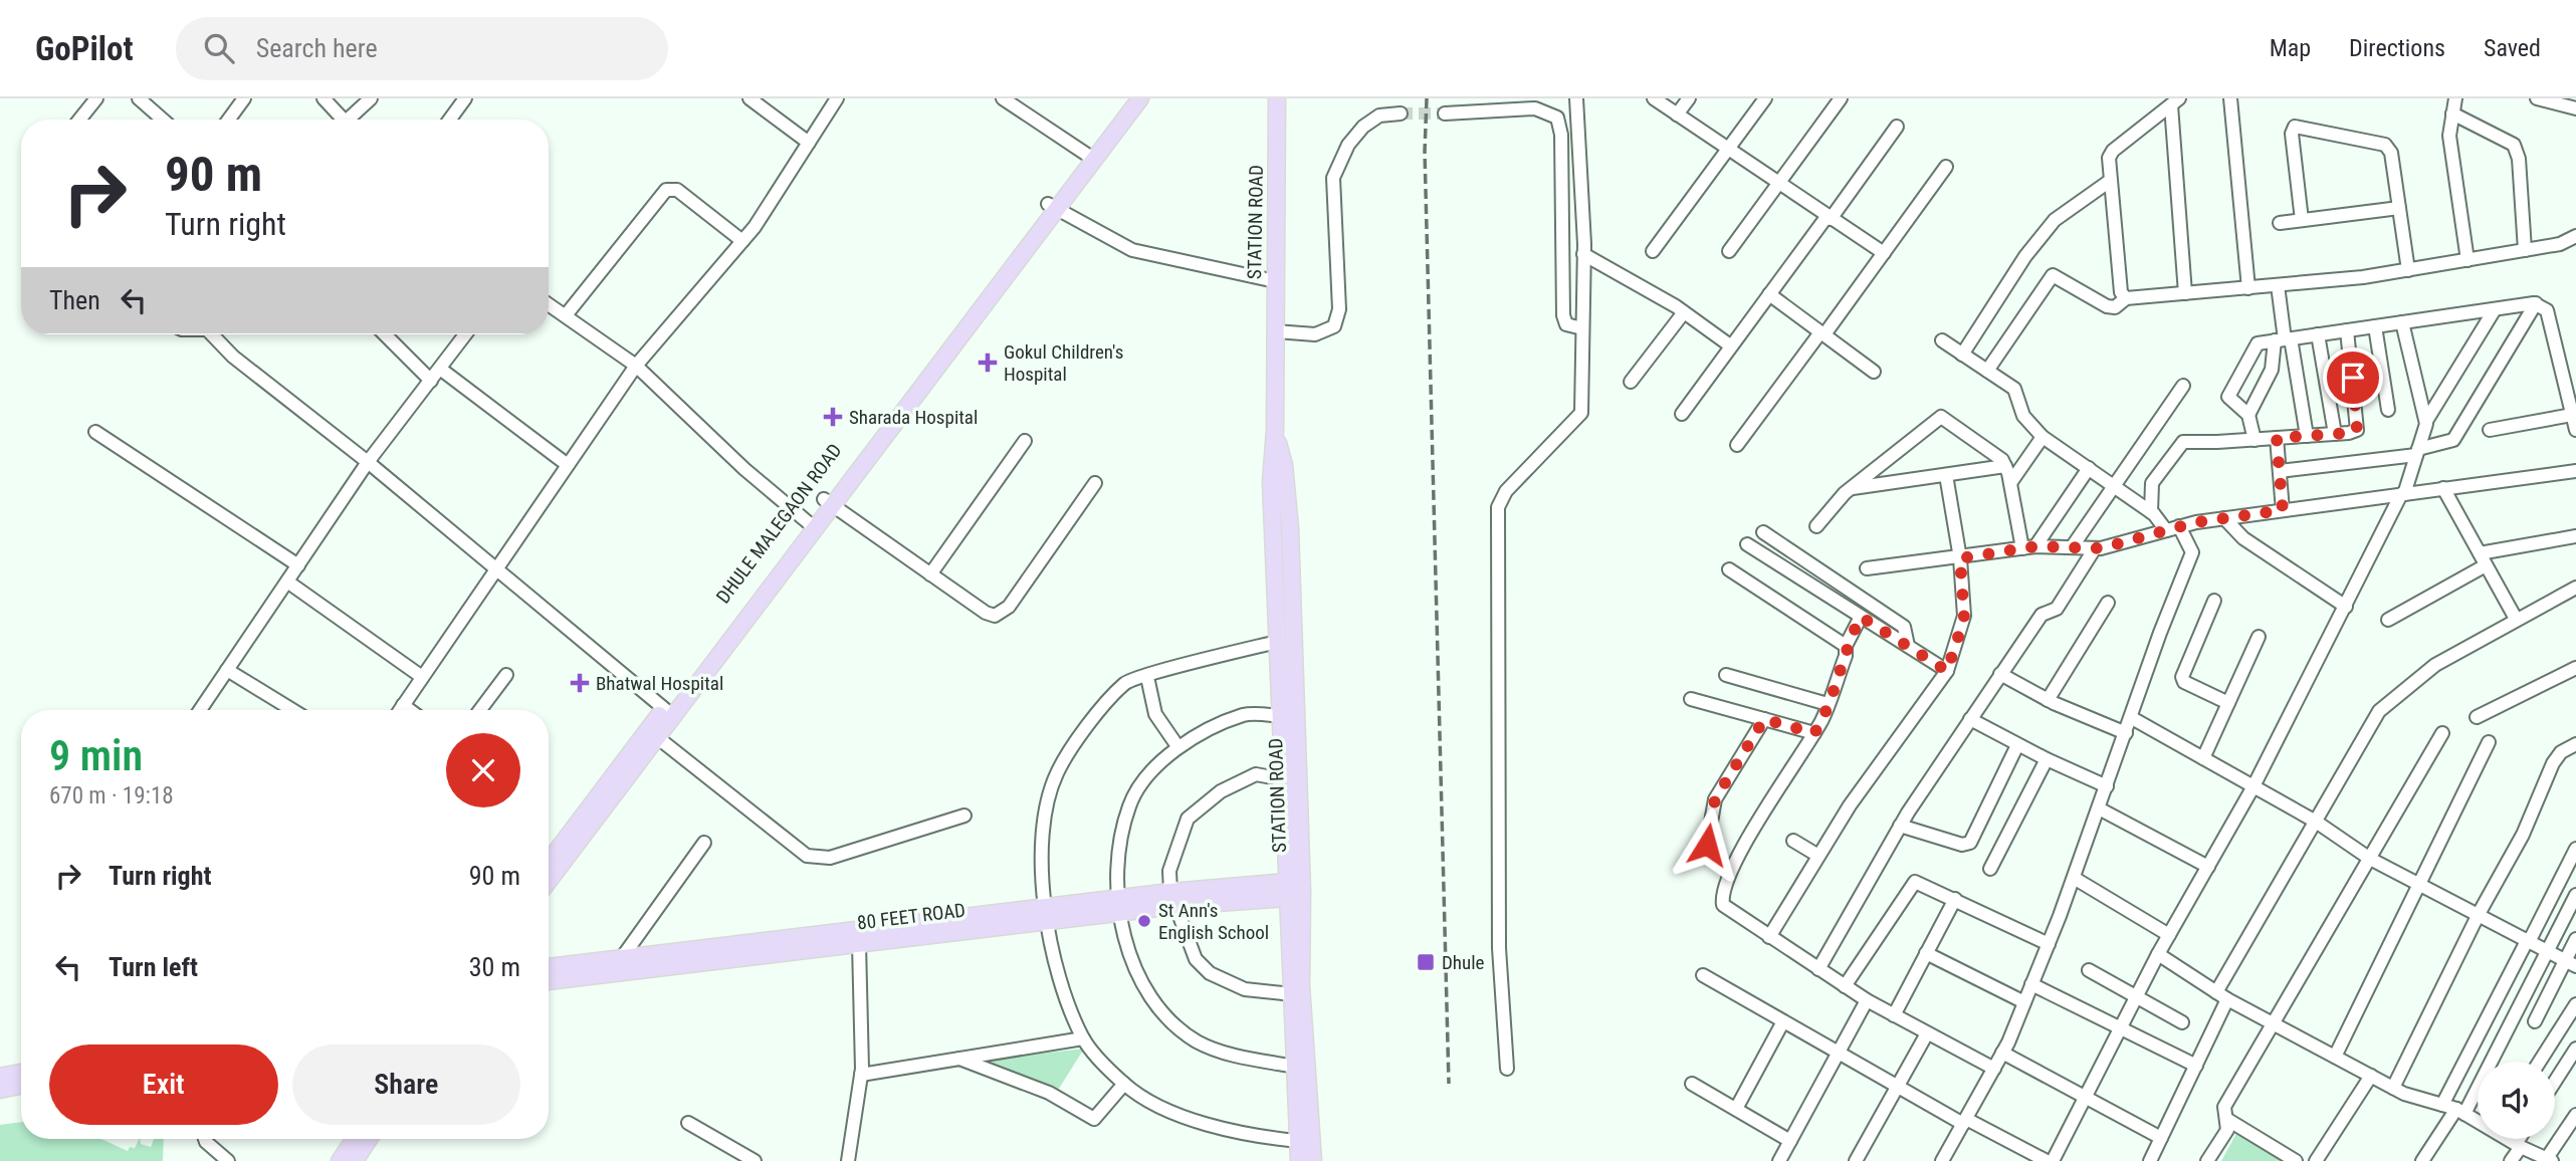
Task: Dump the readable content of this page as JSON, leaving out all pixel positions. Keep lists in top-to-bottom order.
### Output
{
  "streets": {
    "main road": ["STATION ROAD", "DHULE MALEGAON ROAD", "80 FEET ROAD"]
  },
  "crossings": [
    ["STATION ROAD", "80 FEET ROAD"]
  ],
  "places": {
    "health": ["Gokul Children's Hospital", "Sharada Hospital", "Bhatwal Hospital"],
    "other": ["St Ann's English School"],
    "transit": ["Dhule"]
  },
  "page": {
    "header": "GoPilot",
    "search": "Search here",
    "nav": ["Map", "Directions", "Saved"],
    "turn": ["90 m", "Turn right"],
    "then": "Then",
    "heading": ["9 min", "670 m · 19:18"],
    "list": [
      {
        "name": "Turn right",
        "value": "90 m"
      },
      {
        "name": "Turn left",
        "value": "30 m"
      }
    ],
    "buttons": ["Exit", "Share"]
  }
}
